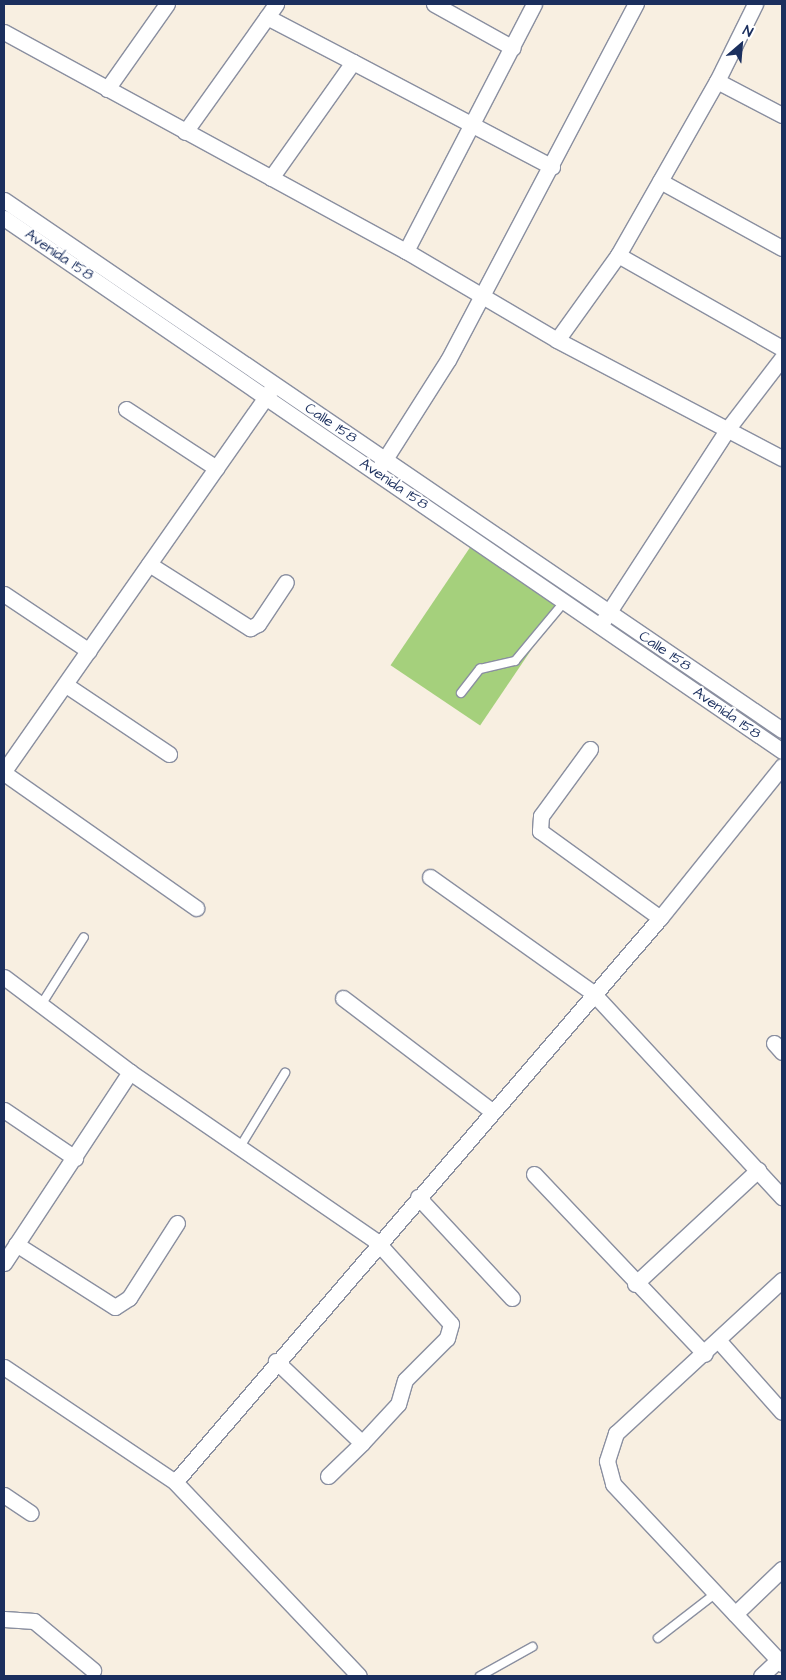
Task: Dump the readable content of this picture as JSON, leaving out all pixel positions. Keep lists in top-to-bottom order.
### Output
{
  "streets": {
    "street": ["Avenida 158", "Calle 158"]
  },
  "crossings": [
    ["Avenida 158", "Calle 158"]
  ],
  "north": "top right"
}
